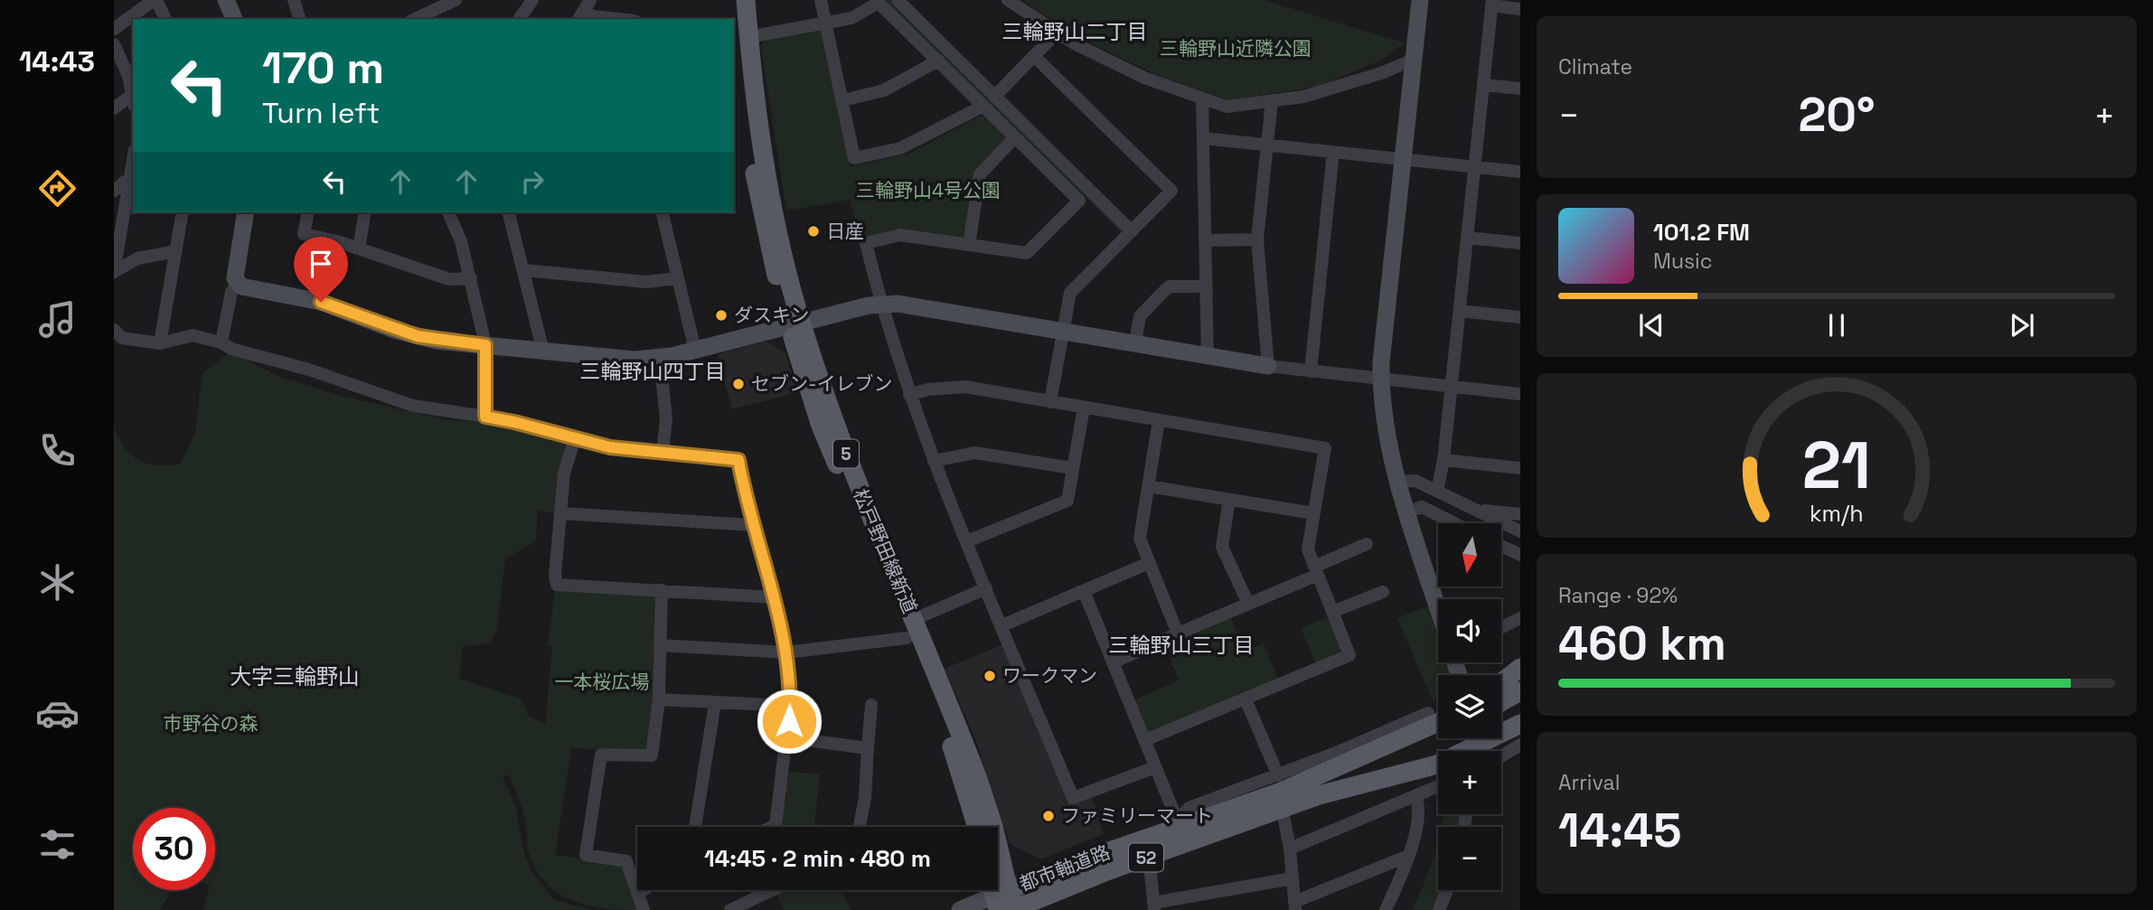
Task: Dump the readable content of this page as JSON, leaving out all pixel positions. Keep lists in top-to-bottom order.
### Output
{
  "streets": {
    "main road": [
      "5",
      "松戸野田線新道",
      "52",
      "都市軸道路"
    ]
  },
  "crossings": [
    ["松戸野田線新道", "都市軸道路"],
    ["52", "都市軸道路"]
  ],
  "districts": [
    "三輪野山二丁目",
    "三輪野山四丁目",
    "三輪野山三丁目",
    "大字三輪野山"
  ],
  "parks": [
    "三輪野山近隣公園",
    "三輪野山4号公園",
    "一本桜広場",
    "市野谷の森"
  ],
  "places": [
    "日産",
    "ダスキン",
    "セブン-イレブン",
    "ワークマン",
    "ファミリーマート"
  ],
  "north": "bottom",
  "page": {
    "tabs": "14:43",
    "tile": [
      "Climate",
      ["Range · 92%", "460 km"],
      ["Arrival", "14:45"]
    ],
    "turn": ["170 m", "Turn left"],
    "heat": ["−", "20°", "+"],
    "song": ["101.2 FM", "Music"],
    "map_buttons": ["+", "−"],
    "limit": "30",
    "trip": "14:45 · 2 min · 480 m",
    "gauge": ["21", "km/h"]
  }
}
